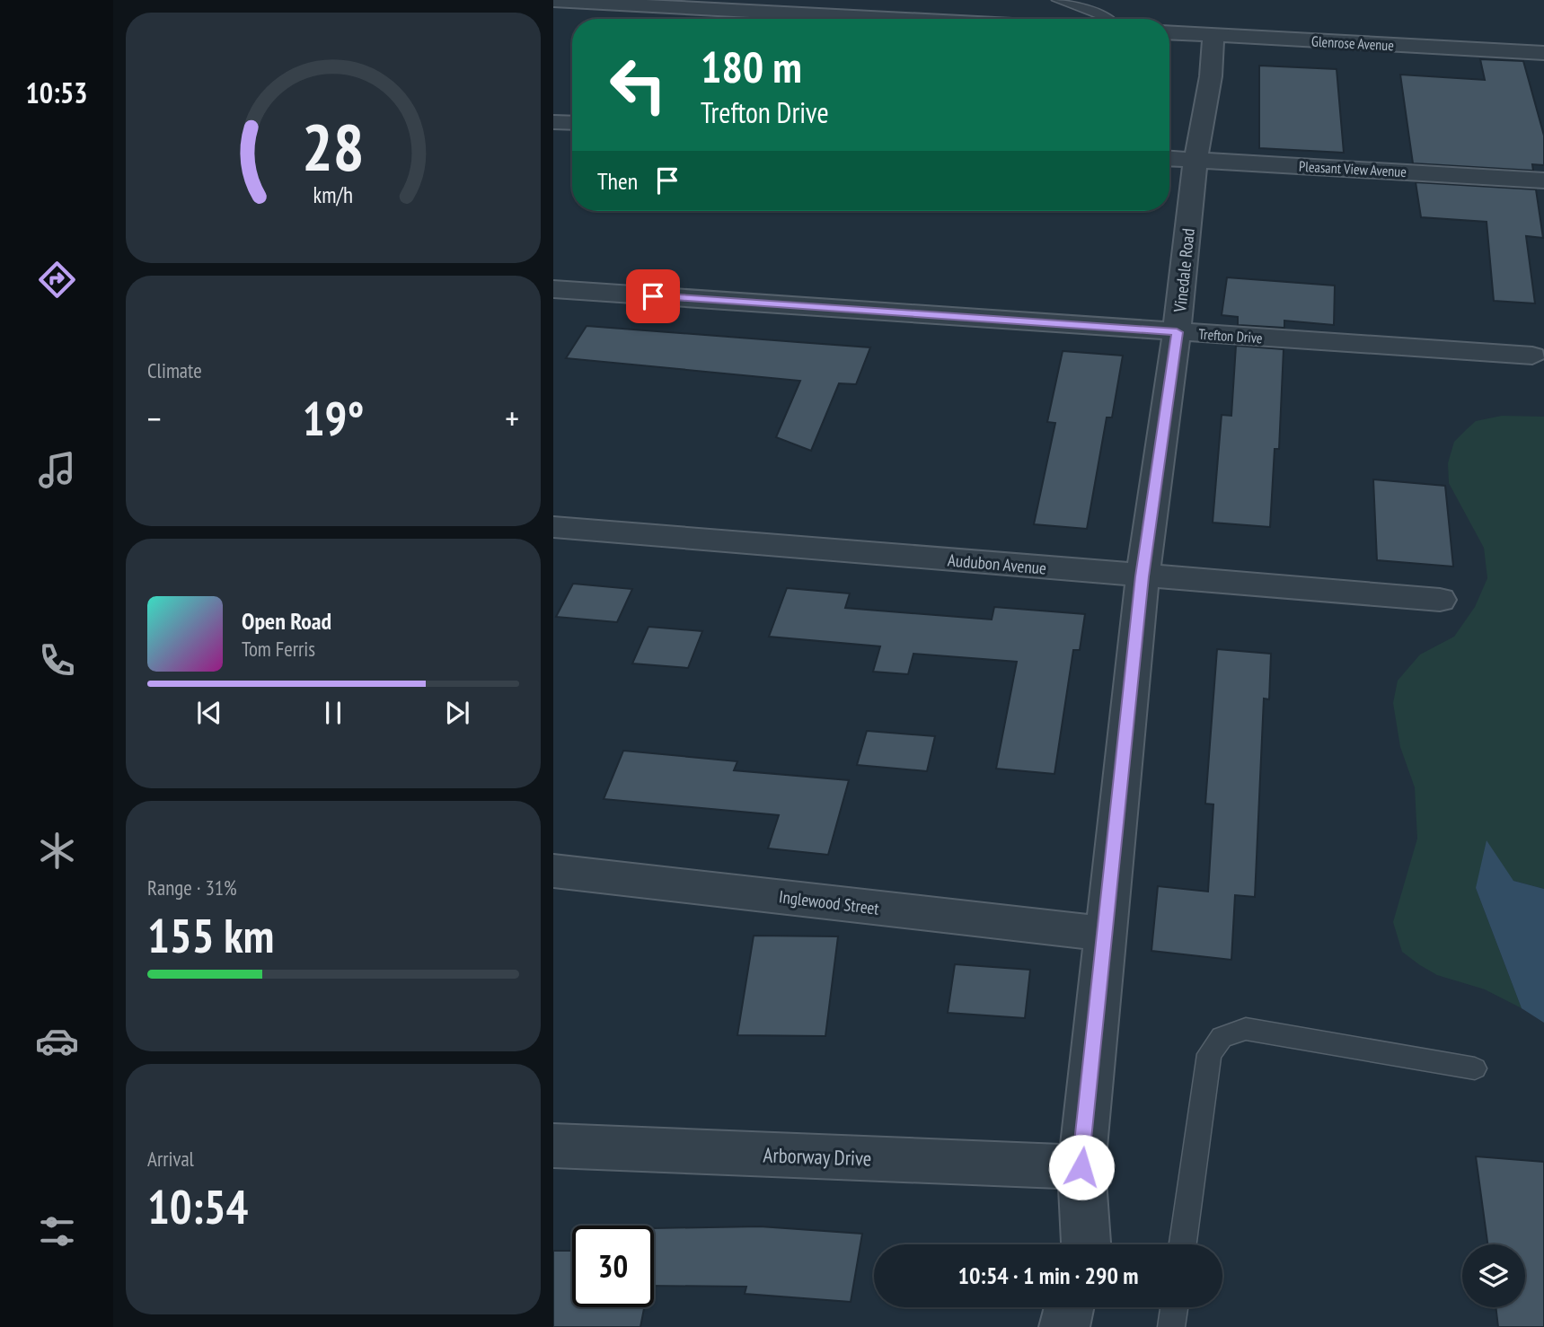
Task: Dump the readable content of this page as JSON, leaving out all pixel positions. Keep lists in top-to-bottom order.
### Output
{
  "streets": {
    "street": [
      "Glenrose Avenue",
      "Pleasant View Avenue",
      "Vinedale Road",
      "Trefton Drive",
      "Audubon Avenue",
      "Inglewood Street",
      "Arborway Drive"
    ]
  },
  "crossings": [
    ["Glenrose Avenue", "Vinedale Road"],
    ["Pleasant View Avenue", "Vinedale Road"],
    ["Vinedale Road", "Trefton Drive"],
    ["Vinedale Road", "Audubon Avenue"],
    ["Vinedale Road", "Inglewood Street"],
    ["Vinedale Road", "Arborway Drive"]
  ],
  "page": {
    "tabs": "10:53",
    "turn": ["180 m", "Trefton Drive"],
    "then": "Then",
    "tile": [
      "Climate",
      ["Range · 31%", "155 km"],
      ["Arrival", "10:54"]
    ],
    "heat": ["−", "19°", "+"],
    "song": ["Open Road", "Tom Ferris"],
    "limit": "30",
    "trip": "10:54 · 1 min · 290 m",
    "gauge": ["28", "km/h"]
  }
}
